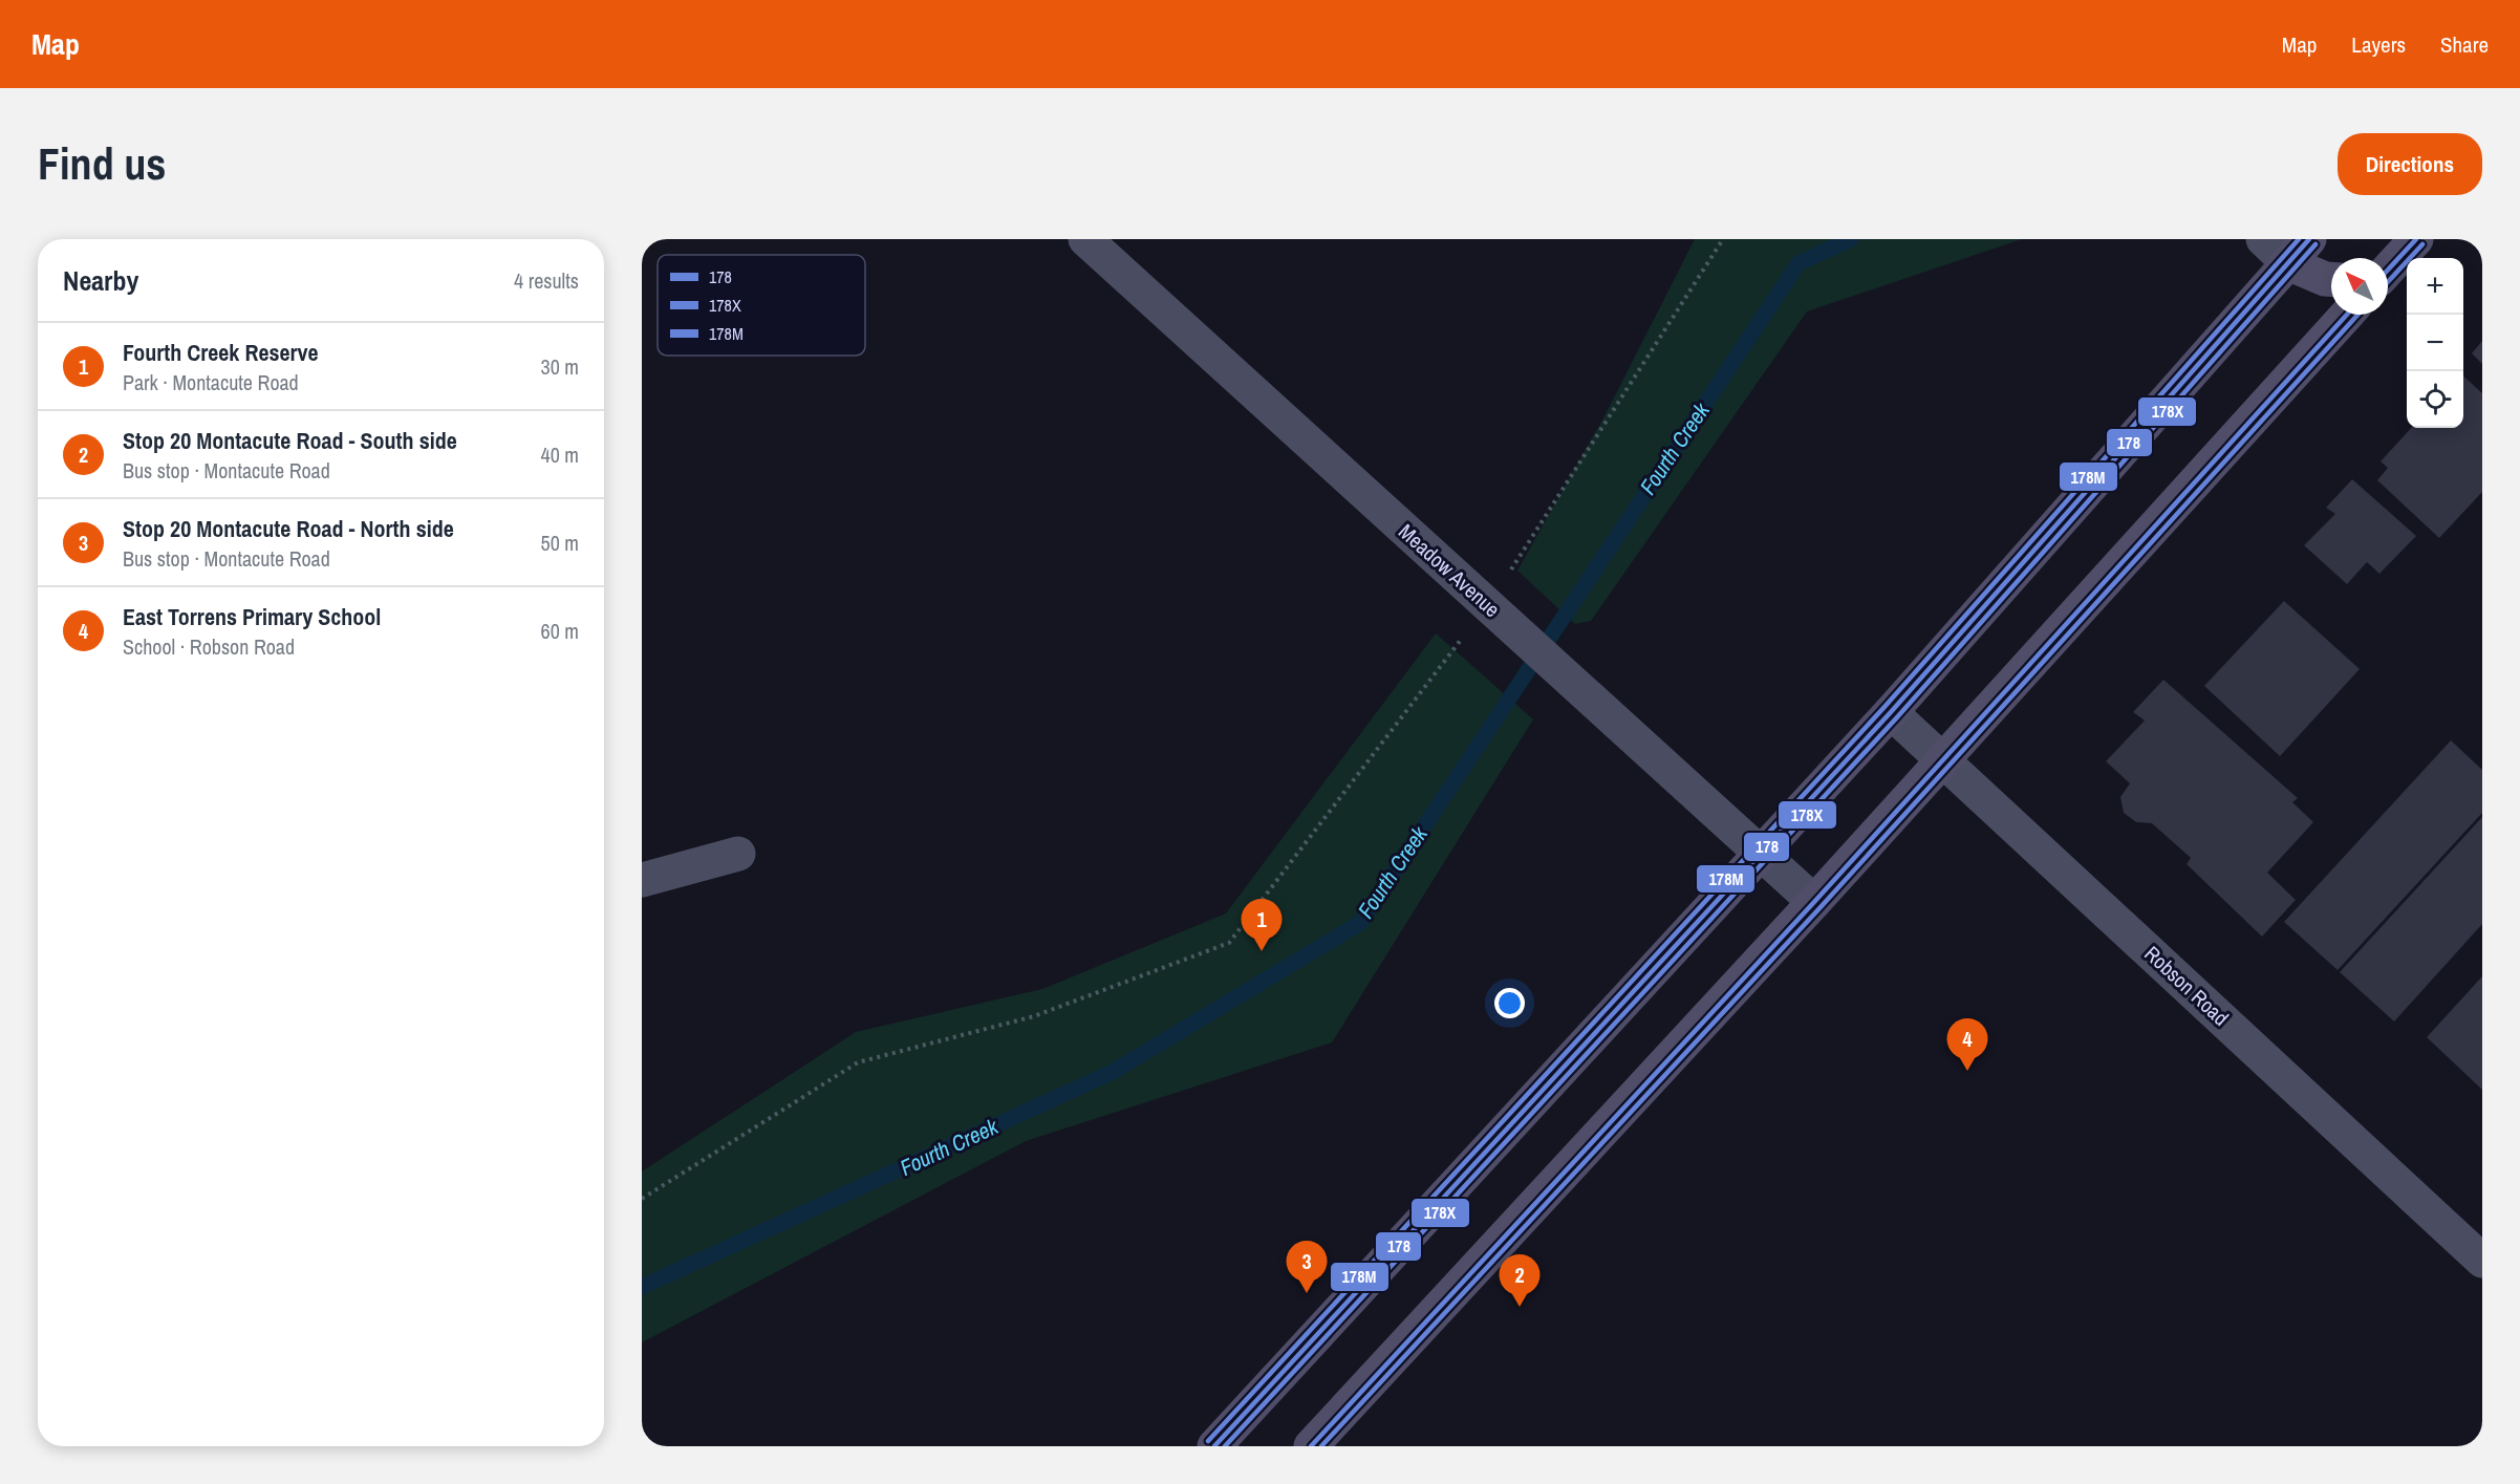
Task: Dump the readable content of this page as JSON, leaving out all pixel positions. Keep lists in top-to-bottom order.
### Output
{
  "streets": {
    "street": ["Meadow Avenue", "Robson Road"]
  },
  "water": ["Fourth Creek"],
  "lines": ["transit line 178", "transit line 178M", "transit line 178X"],
  "legend": ["178", "178X", "178M"],
  "north": "top left",
  "page": {
    "header": "Map",
    "nav": ["Map", "Layers", "Share"],
    "buttons": "Directions",
    "title": "Find us",
    "heading": ["Nearby", "4 results"],
    "map_buttons": ["+", "−"],
    "list": [
      {
        "mark": "1",
        "name": "Fourth Creek Reserve",
        "note": "Park · Montacute Road",
        "value": "30 m"
      },
      {
        "mark": "2",
        "name": "Stop 20 Montacute Road - South side",
        "note": "Bus stop · Montacute Road",
        "value": "40 m"
      },
      {
        "mark": "3",
        "name": "Stop 20 Montacute Road - North side",
        "note": "Bus stop · Montacute Road",
        "value": "50 m"
      },
      {
        "mark": "4",
        "name": "East Torrens Primary School",
        "note": "School · Robson Road",
        "value": "60 m"
      }
    ],
    "pins": [
      "1",
      "4",
      "3",
      "2"
    ]
  }
}
